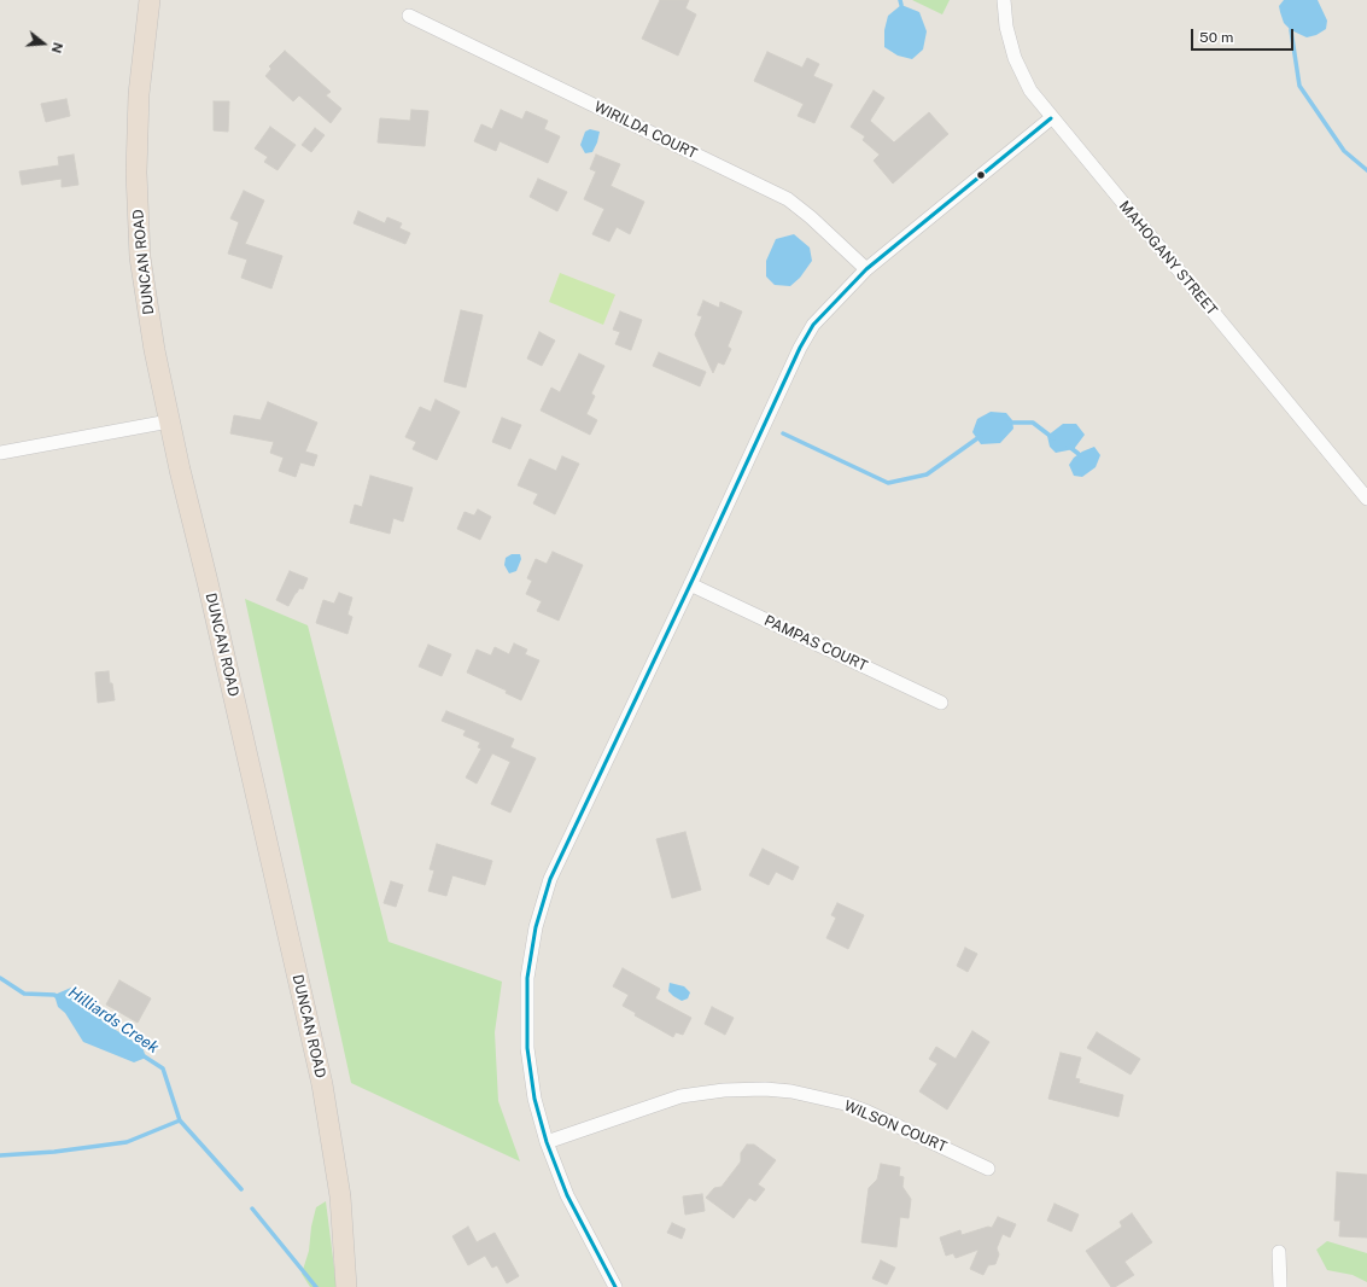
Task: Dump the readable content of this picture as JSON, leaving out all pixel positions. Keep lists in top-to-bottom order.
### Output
{
  "streets": {
    "highway": ["DUNCAN ROAD"],
    "street": [
      "WIRILDA COURT",
      "MAHOGANY STREET",
      "PAMPAS COURT",
      "WILSON COURT"
    ]
  },
  "water": ["Hilliards Creek"],
  "scale_bar": "50 m",
  "north": "right"
}
